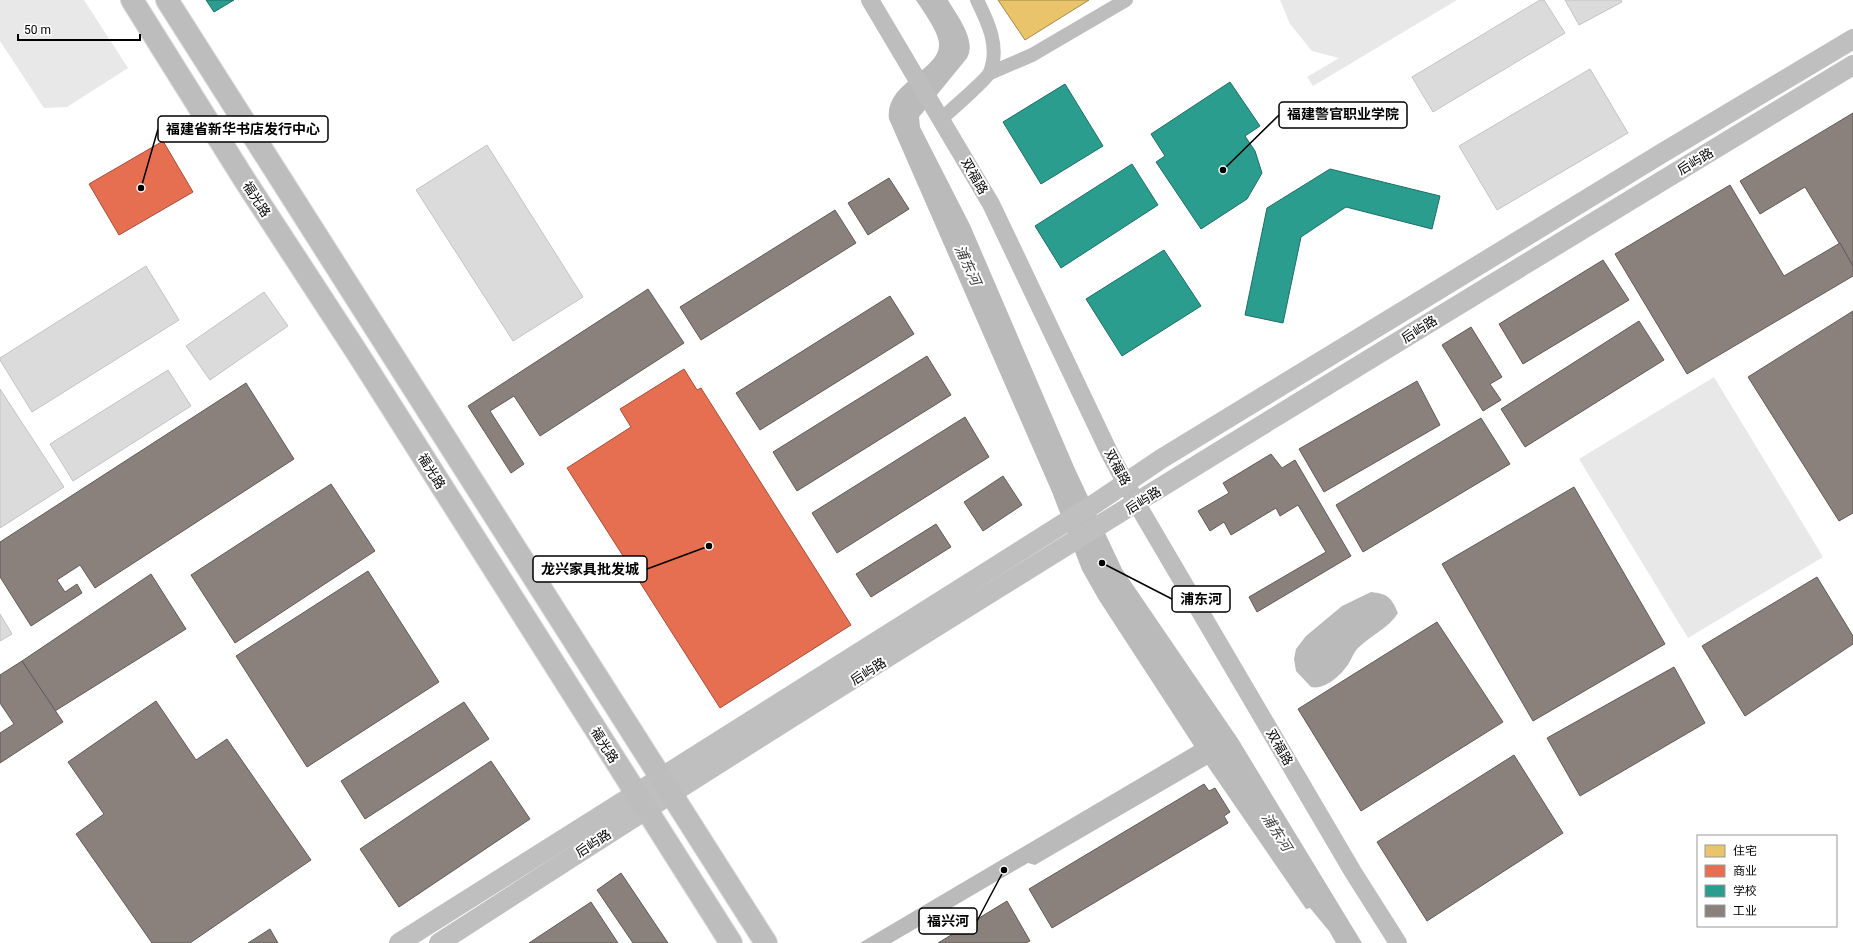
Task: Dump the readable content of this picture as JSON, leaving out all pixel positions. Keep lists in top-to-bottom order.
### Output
{
  "streets": {
    "main road": ["后屿路", "福光路"],
    "street": ["双福路"]
  },
  "crossings": [
    ["后屿路", "双福路"],
    ["后屿路", "福光路"]
  ],
  "water": ["浦东河"],
  "places": [
    "福建警官职业学院",
    "福建省新华书店发行中心",
    "龙兴家具批发城",
    "浦东河",
    "福兴河"
  ],
  "legend": [
    "住宅",
    "商业",
    "学校",
    "工业"
  ],
  "scale_bar": "50 m"
}
